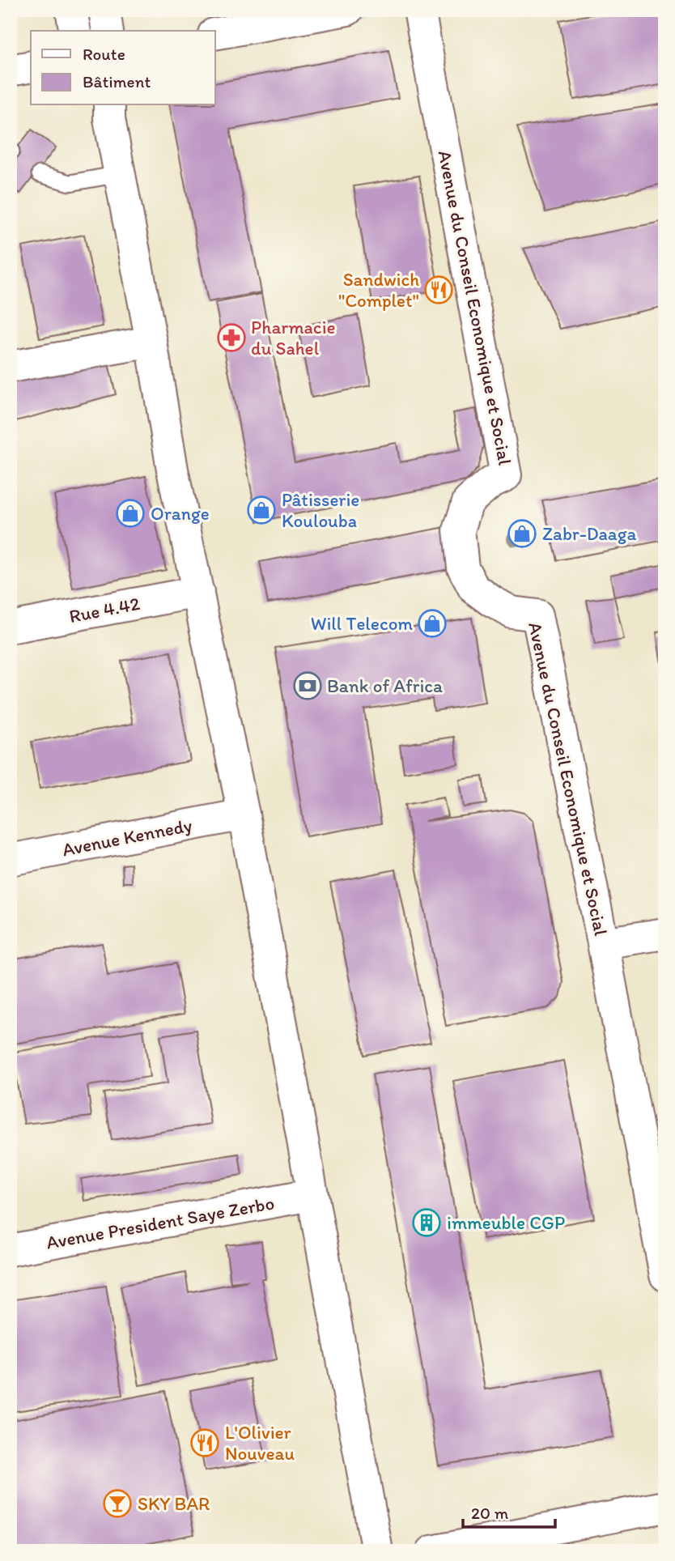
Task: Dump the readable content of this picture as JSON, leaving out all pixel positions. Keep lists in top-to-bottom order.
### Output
{
  "streets": {
    "street": [
      "Avenue du Conseil Economique et Social",
      "Rue 4.42",
      "Avenue Kennedy",
      "Avenue President Saye Zerbo"
    ]
  },
  "places": {
    "restaurant": ["Sandwich \"Complet\"", "L'Olivier Nouveau"],
    "pharmacy": ["Pharmacie du Sahel"],
    "shop": [
      "Pâtisserie Koulouba",
      "Orange",
      "Zabr-Daaga",
      "Will Telecom"
    ],
    "bank": ["Bank of Africa"],
    "building": ["immeuble CGP"],
    "bar": ["SKY BAR"]
  },
  "legend": ["Route", "Bâtiment"],
  "scale_bar": "20 m"
}
